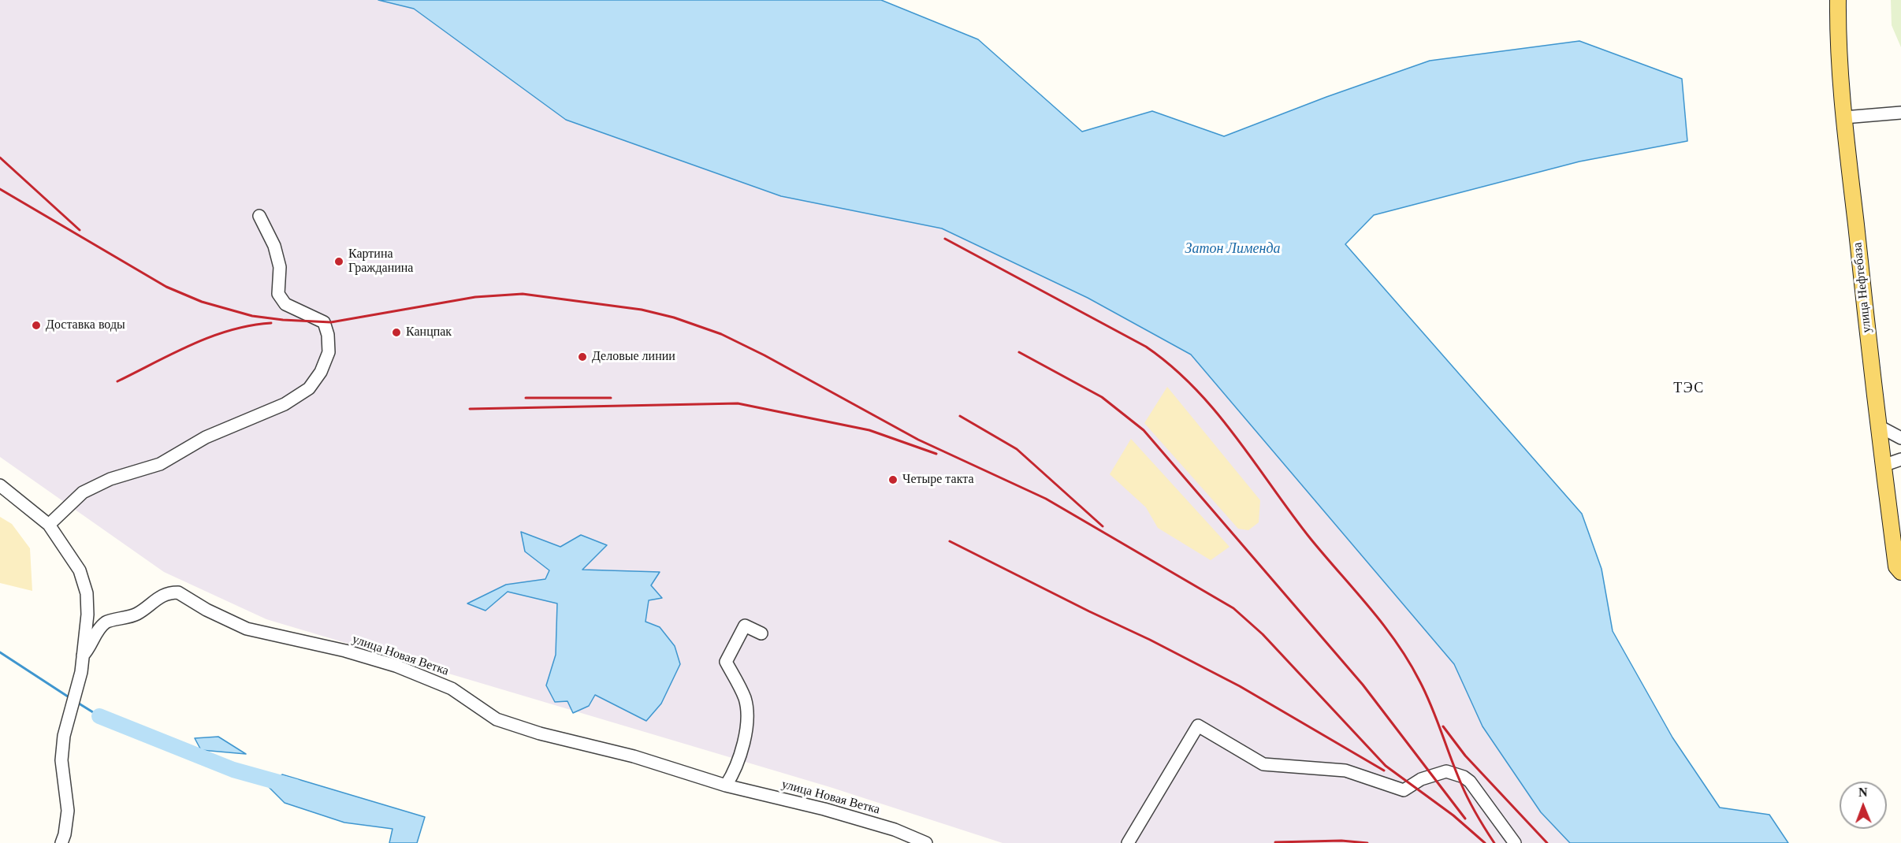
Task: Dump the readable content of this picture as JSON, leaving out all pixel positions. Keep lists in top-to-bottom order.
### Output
{
  "streets": {
    "main road": ["улица Нефтебаза"],
    "street": ["улица Новая Ветка"]
  },
  "districts": ["ТЭС"],
  "water": ["Затон Лименда"],
  "places": [
    "Картина Гражданина",
    "Доставка воды",
    "Канцпак",
    "Деловые линии",
    "Четыре такта"
  ],
  "north": "top"
}
